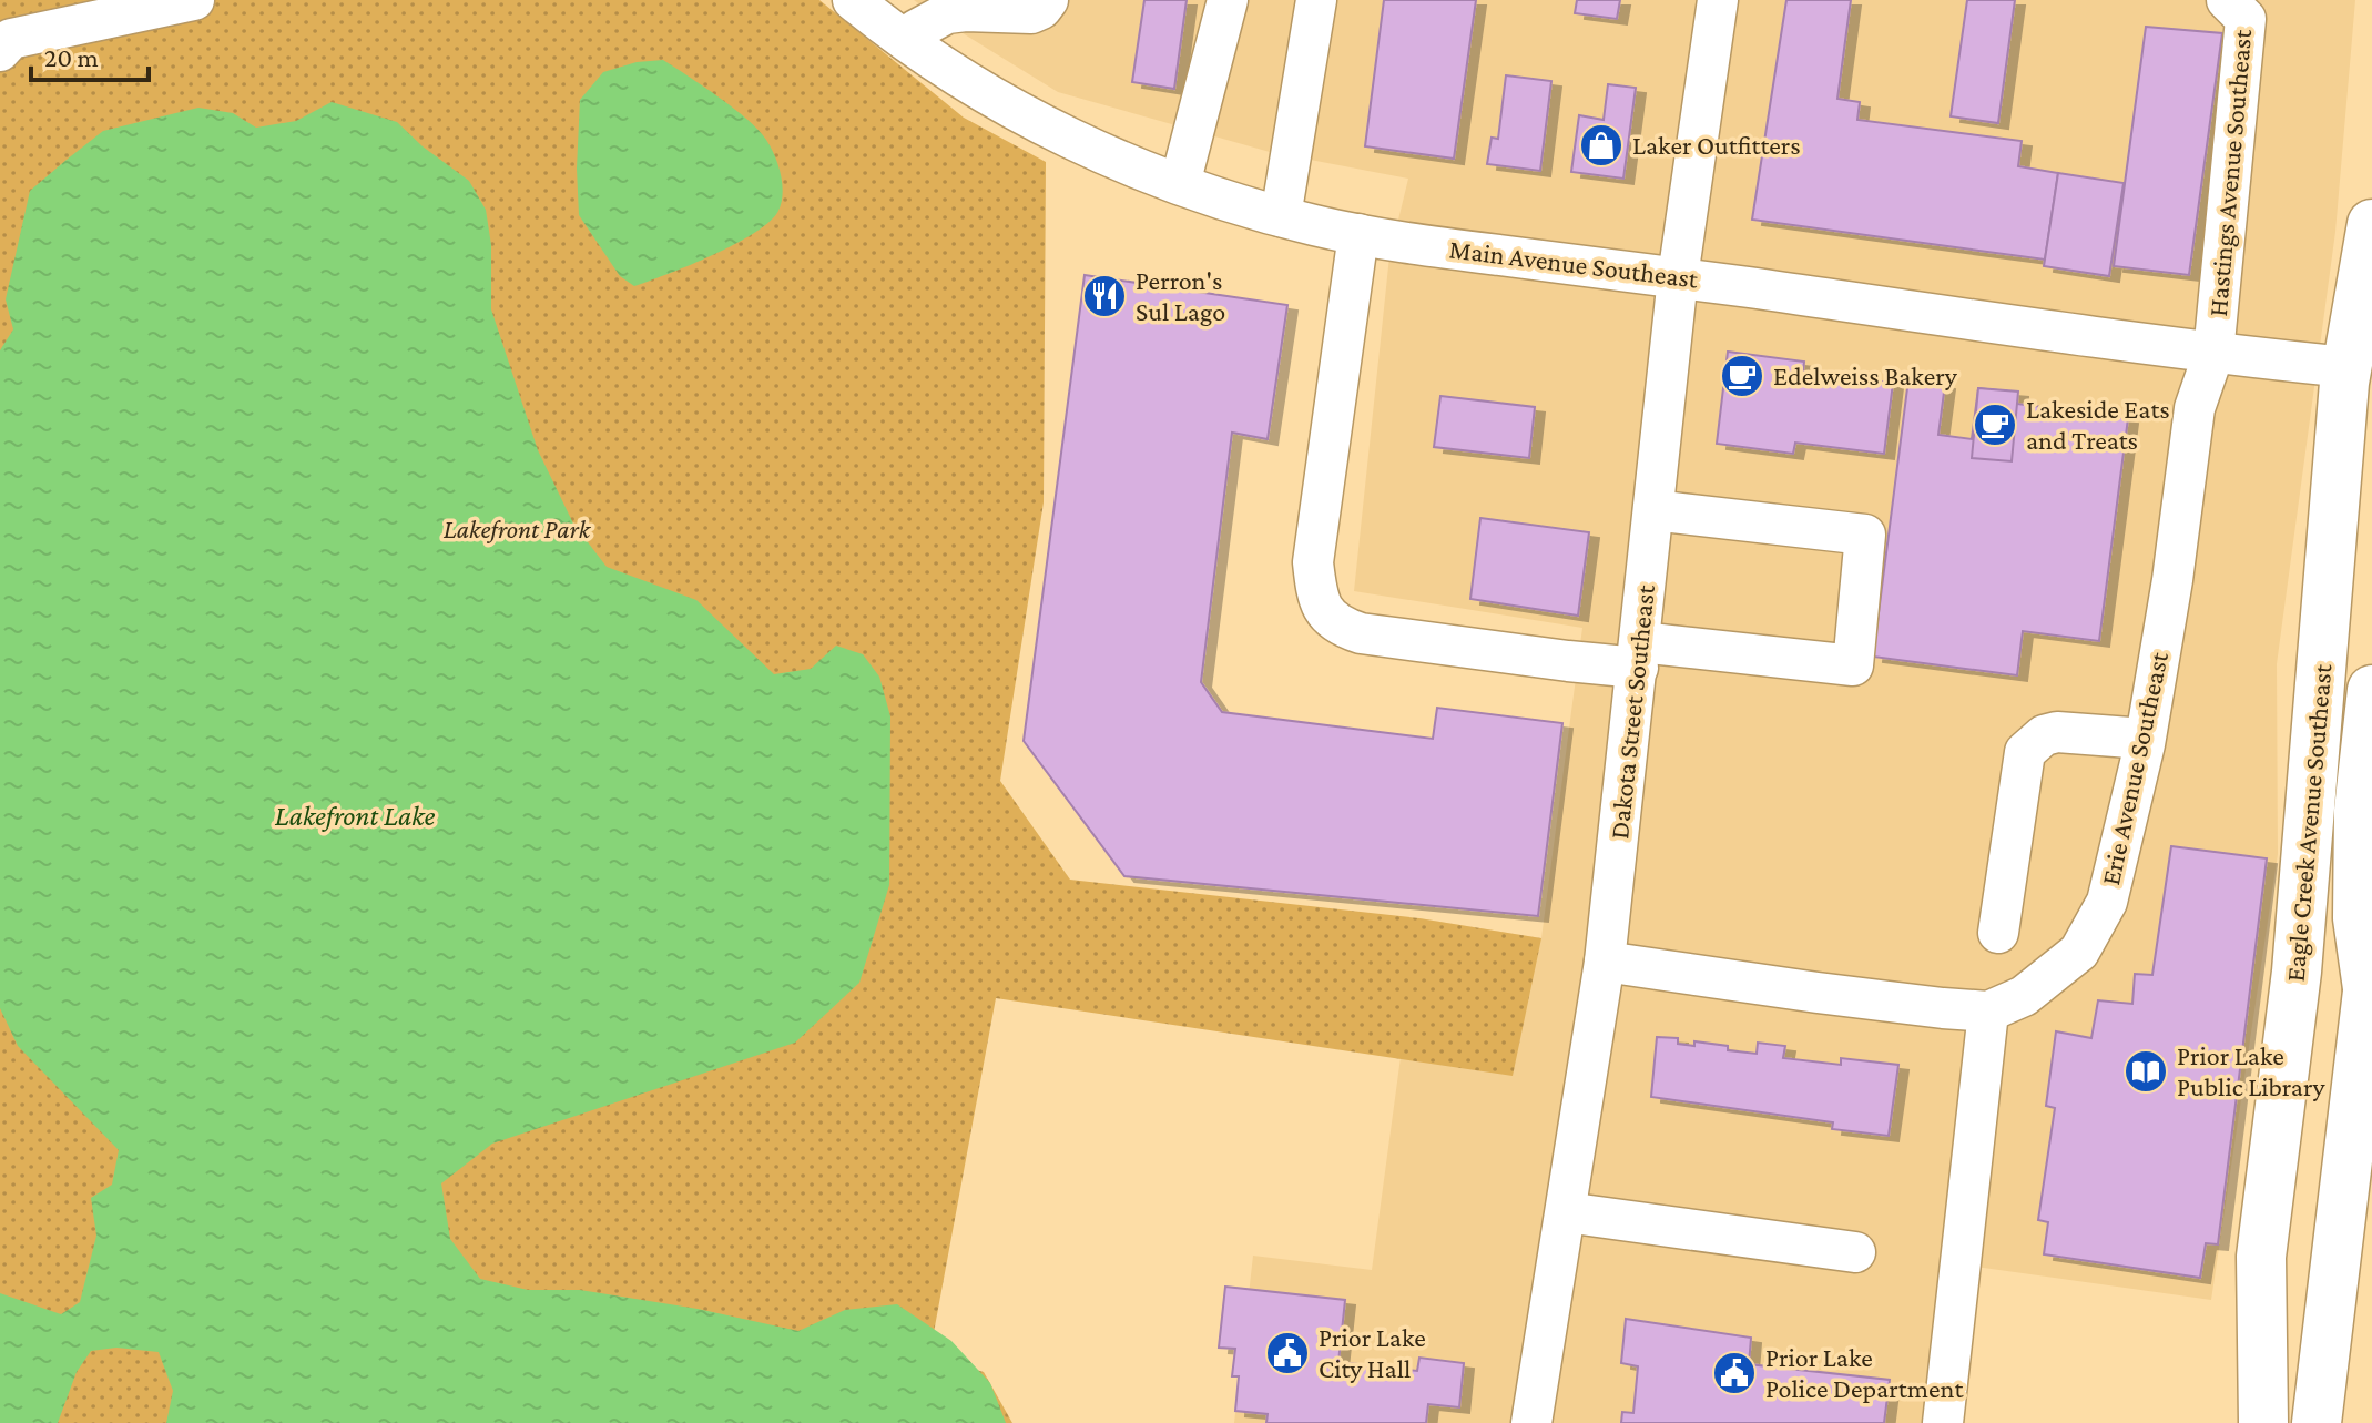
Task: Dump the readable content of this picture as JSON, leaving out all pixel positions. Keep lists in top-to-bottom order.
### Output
{
  "streets": {
    "main road": ["Eagle Creek Avenue Southeast"],
    "street": [
      "Hastings Avenue Southeast",
      "Main Avenue Southeast",
      "Dakota Street Southeast",
      "Erie Avenue Southeast"
    ]
  },
  "crossings": [
    ["Hastings Avenue Southeast", "Main Avenue Southeast"],
    ["Hastings Avenue Southeast", "Erie Avenue Southeast"],
    ["Main Avenue Southeast", "Dakota Street Southeast"],
    ["Main Avenue Southeast", "Erie Avenue Southeast"],
    ["Main Avenue Southeast", "Eagle Creek Avenue Southeast"],
    ["Dakota Street Southeast", "Erie Avenue Southeast"]
  ],
  "water": ["Lakefront Lake"],
  "parks": ["Lakefront Park"],
  "places": {
    "shop": ["Laker Outfitters"],
    "restaurant": ["Perron's Sul Lago"],
    "cafe": ["Edelweiss Bakery", "Lakeside Eats and Treats"],
    "library": ["Prior Lake Public Library"],
    "public building": ["Prior Lake City Hall", "Prior Lake Police Department"]
  },
  "scale_bar": "20 m"
}
